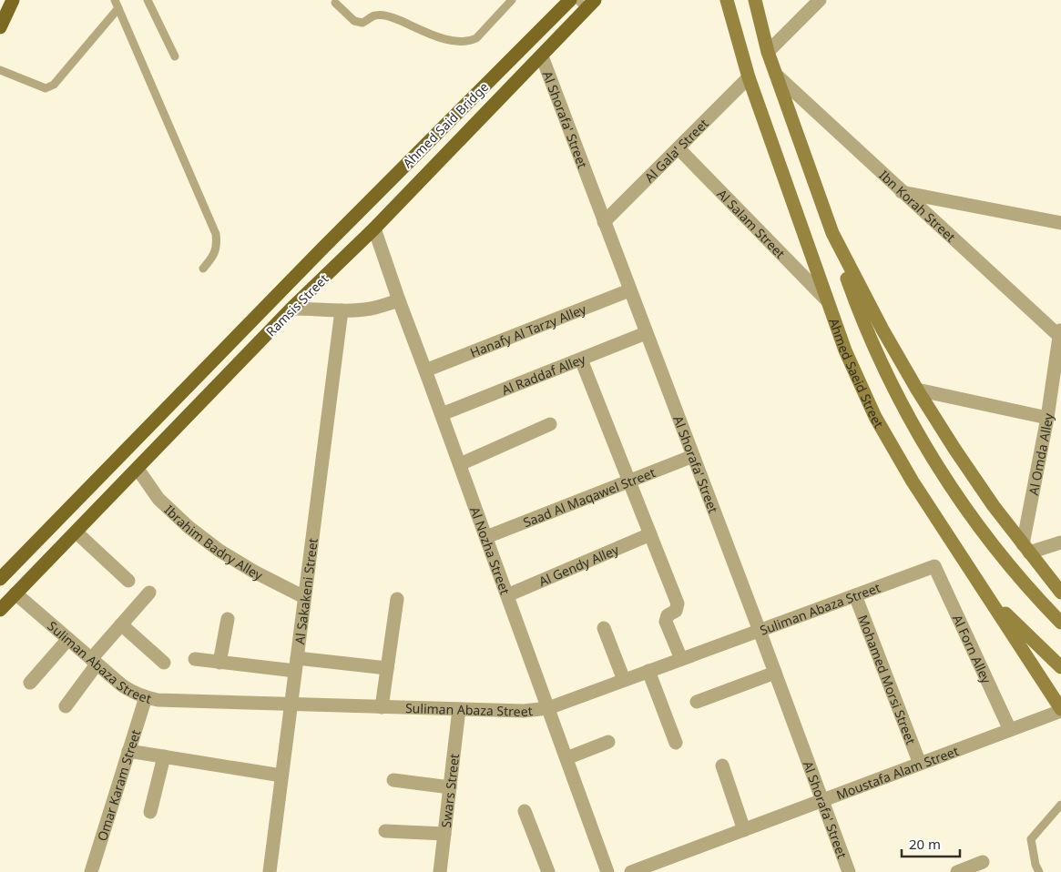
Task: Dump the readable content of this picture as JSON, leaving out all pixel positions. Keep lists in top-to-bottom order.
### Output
{
  "streets": {
    "main road": ["Ahmed Said Bridge", "Ramsis Street", "Ahmed Saeid Street"],
    "street": [
      "Al Shorafa' Street",
      "Al Gala' Street",
      "Ibn Korah Street",
      "Al Salam Street",
      "Hanafy Al Tarzy Alley",
      "Al Raddaf Alley",
      "Al Omda Alley",
      "Saad Al Maqawel Street",
      "Ibrahim Badry Alley",
      "Al Nozha Street",
      "Al Gendy Alley",
      "Al Sakakeni Street",
      "Suliman Abaza Street",
      "Al Forn Alley",
      "Mohamed Morsi Street",
      "Moustafa Alam Street",
      "Omar Karam Street",
      "Swars Street"
    ]
  },
  "crossings": [
    ["Al Shorafa' Street", "Al Gala' Street"],
    ["Al Shorafa' Street", "Ramsis Street"],
    ["Al Shorafa' Street", "Hanafy Al Tarzy Alley"],
    ["Al Shorafa' Street", "Al Raddaf Alley"],
    ["Al Shorafa' Street", "Saad Al Maqawel Street"],
    ["Al Shorafa' Street", "Suliman Abaza Street"],
    ["Al Shorafa' Street", "Moustafa Alam Street"],
    ["Ahmed Said Bridge", "Ramsis Street"],
    ["Al Gala' Street", "Al Salam Street"],
    ["Al Gala' Street", "Ahmed Saeid Street"],
    ["Ibn Korah Street", "Al Omda Alley"],
    ["Al Salam Street", "Ahmed Saeid Street"],
    ["Ramsis Street", "Ibrahim Badry Alley"],
    ["Ramsis Street", "Al Nozha Street"],
    ["Ramsis Street", "Suliman Abaza Street"],
    ["Hanafy Al Tarzy Alley", "Al Nozha Street"],
    ["Ahmed Saeid Street", "Moustafa Alam Street"],
    ["Al Raddaf Alley", "Al Nozha Street"],
    ["Saad Al Maqawel Street", "Al Nozha Street"],
    ["Ibrahim Badry Alley", "Al Sakakeni Street"],
    ["Al Nozha Street", "Al Gendy Alley"],
    ["Al Nozha Street", "Suliman Abaza Street"],
    ["Al Sakakeni Street", "Suliman Abaza Street"],
    ["Suliman Abaza Street", "Al Forn Alley"],
    ["Suliman Abaza Street", "Mohamed Morsi Street"],
    ["Suliman Abaza Street", "Omar Karam Street"],
    ["Suliman Abaza Street", "Swars Street"],
    ["Al Forn Alley", "Moustafa Alam Street"],
    ["Mohamed Morsi Street", "Moustafa Alam Street"]
  ],
  "scale_bar": "20 m"
}
